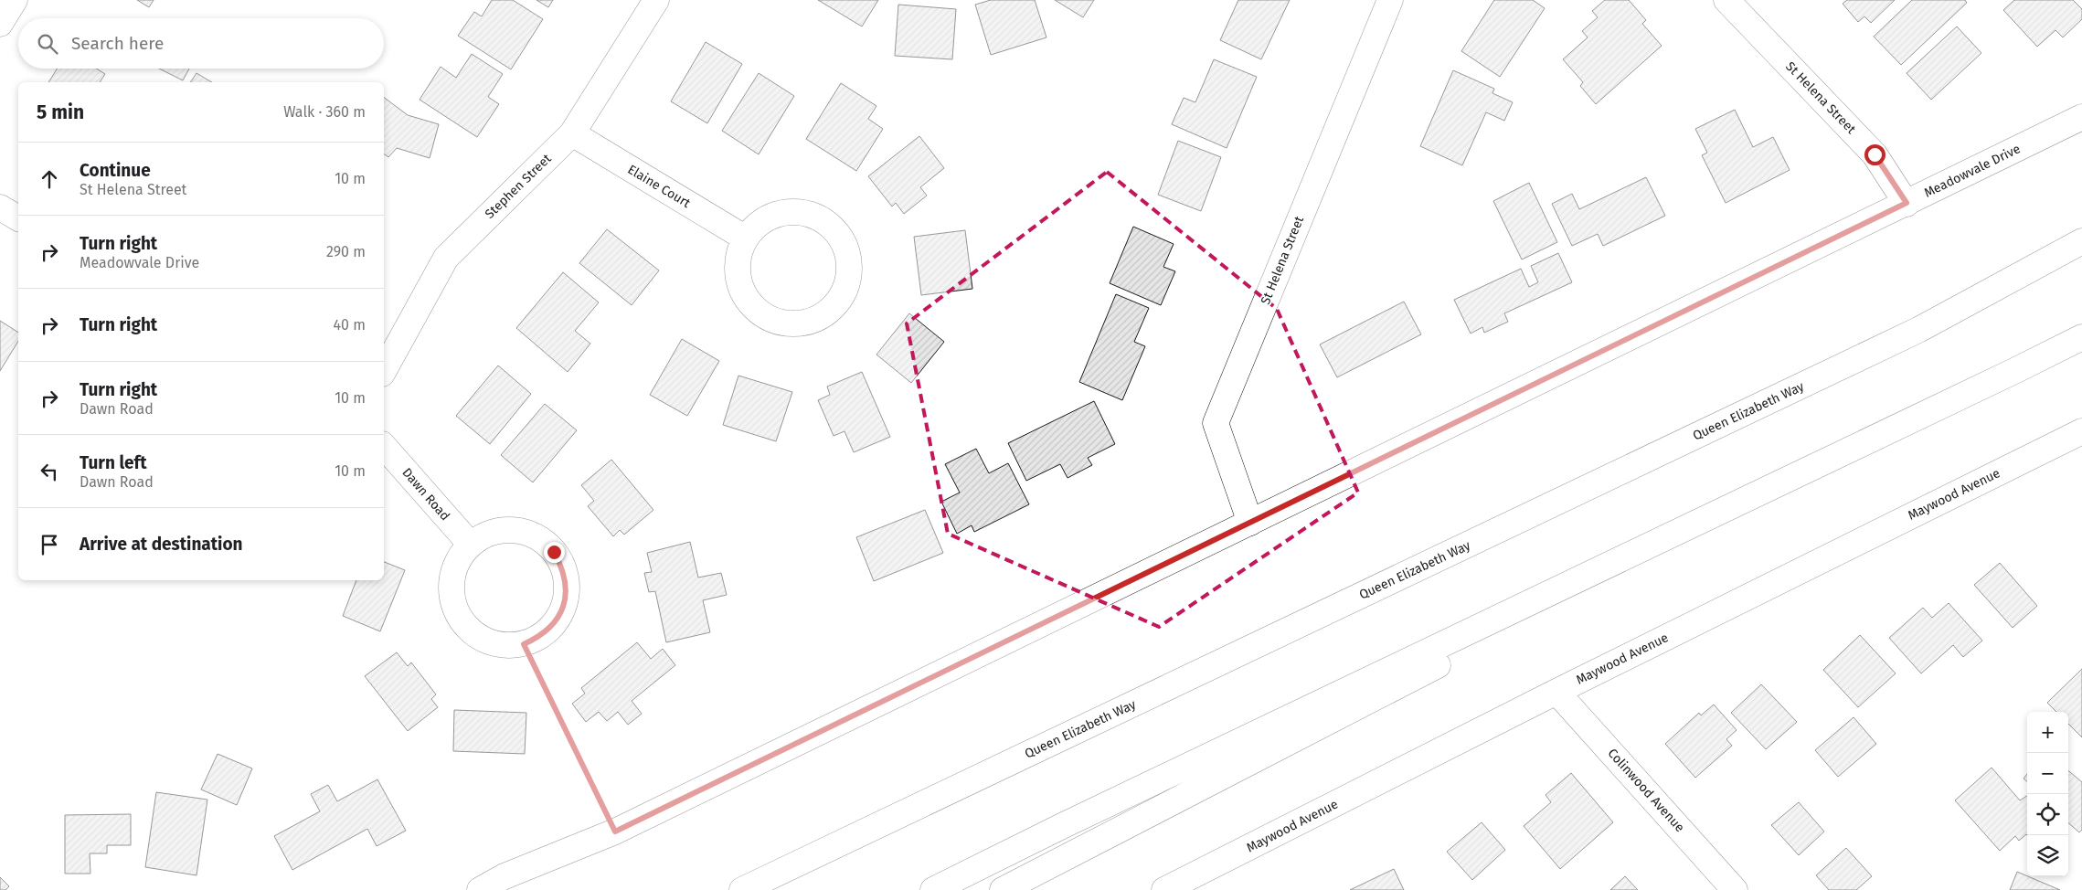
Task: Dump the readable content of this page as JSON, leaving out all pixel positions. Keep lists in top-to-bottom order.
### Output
{
  "streets": {
    "main road": [
      "St Helena Street",
      "Meadowvale Drive",
      "Stephen Street",
      "Elaine Court",
      "Queen Elizabeth Way",
      "Dawn Road",
      "Maywood Avenue",
      "Colinwood Avenue"
    ]
  },
  "crossings": [
    ["St Helena Street", "Meadowvale Drive"],
    ["Stephen Street", "Elaine Court"],
    ["Maywood Avenue", "Colinwood Avenue"]
  ],
  "page": {
    "search": "Search here",
    "heading": ["5 min", "Walk · 360 m"],
    "list": [
      ["Continue", "St Helena Street", "10 m"],
      ["Turn right", "Meadowvale Drive", "290 m"],
      ["Turn right", "40 m"],
      ["Turn right", "Dawn Road", "10 m"],
      ["Turn left", "Dawn Road", "10 m"],
      "Arrive at destination"
    ],
    "map_buttons": ["+", "−"]
  }
}
